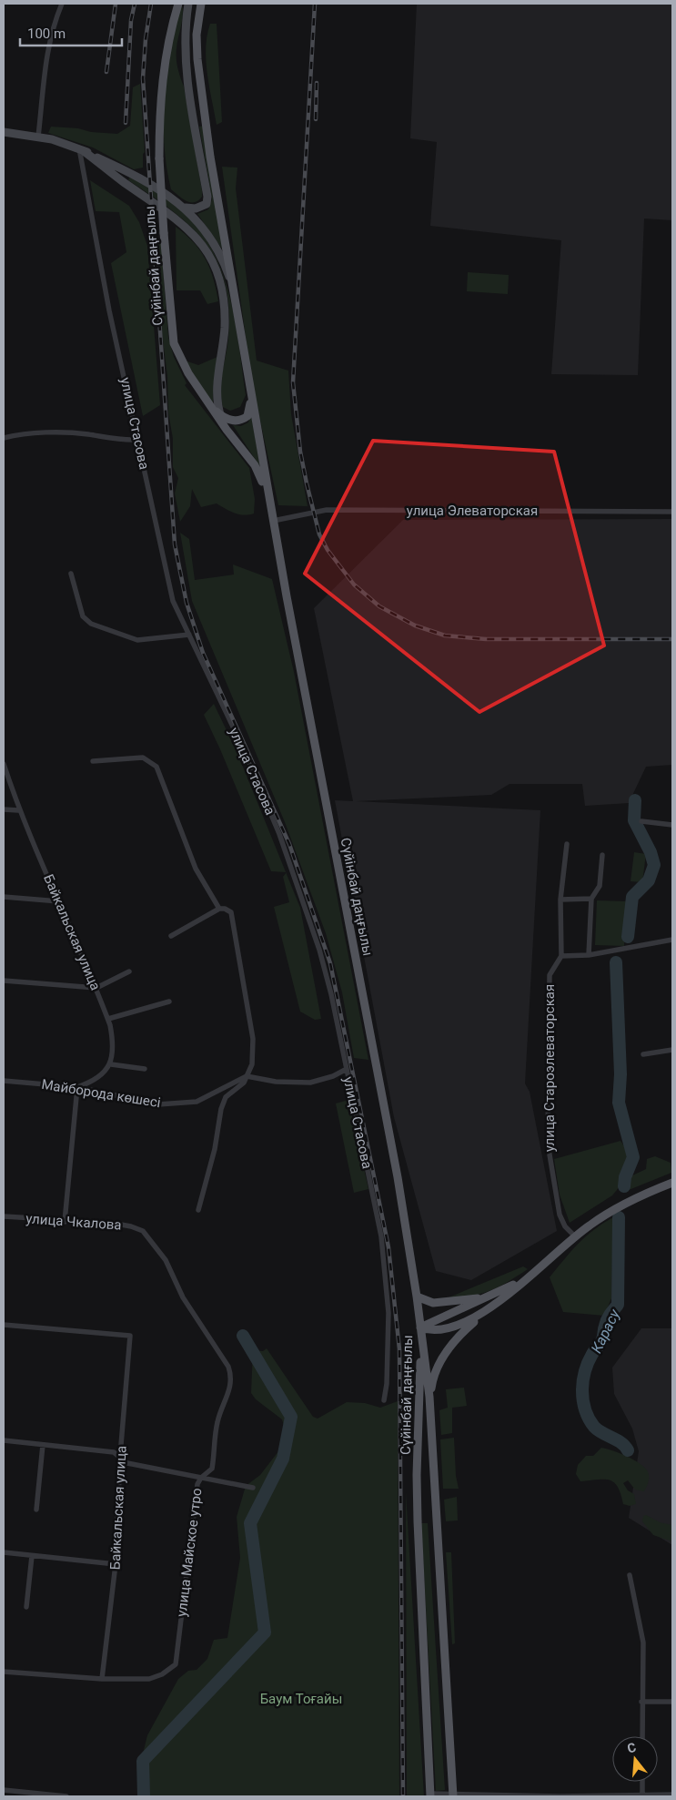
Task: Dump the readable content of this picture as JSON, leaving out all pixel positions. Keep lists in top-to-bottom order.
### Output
{
  "streets": {
    "main road": ["Сүйінбай даңғылы"],
    "street": [
      "улица Стасова",
      "улица Элеваторская",
      "Байкальская улица",
      "улица Староэлеваторская",
      "Майборода көшесі",
      "улица Чкалова",
      "улица Майское утро"
    ]
  },
  "crossings": [
    ["Сүйінбай даңғылы", "улица Элеваторская"],
    ["Байкальская улица", "улица Майское утро"],
    ["улица Чкалова", "улица Майское утро"]
  ],
  "water": ["Карасу"],
  "parks": ["Баум Тоғайы"],
  "scale_bar": "100 m",
  "north": "top"
}
